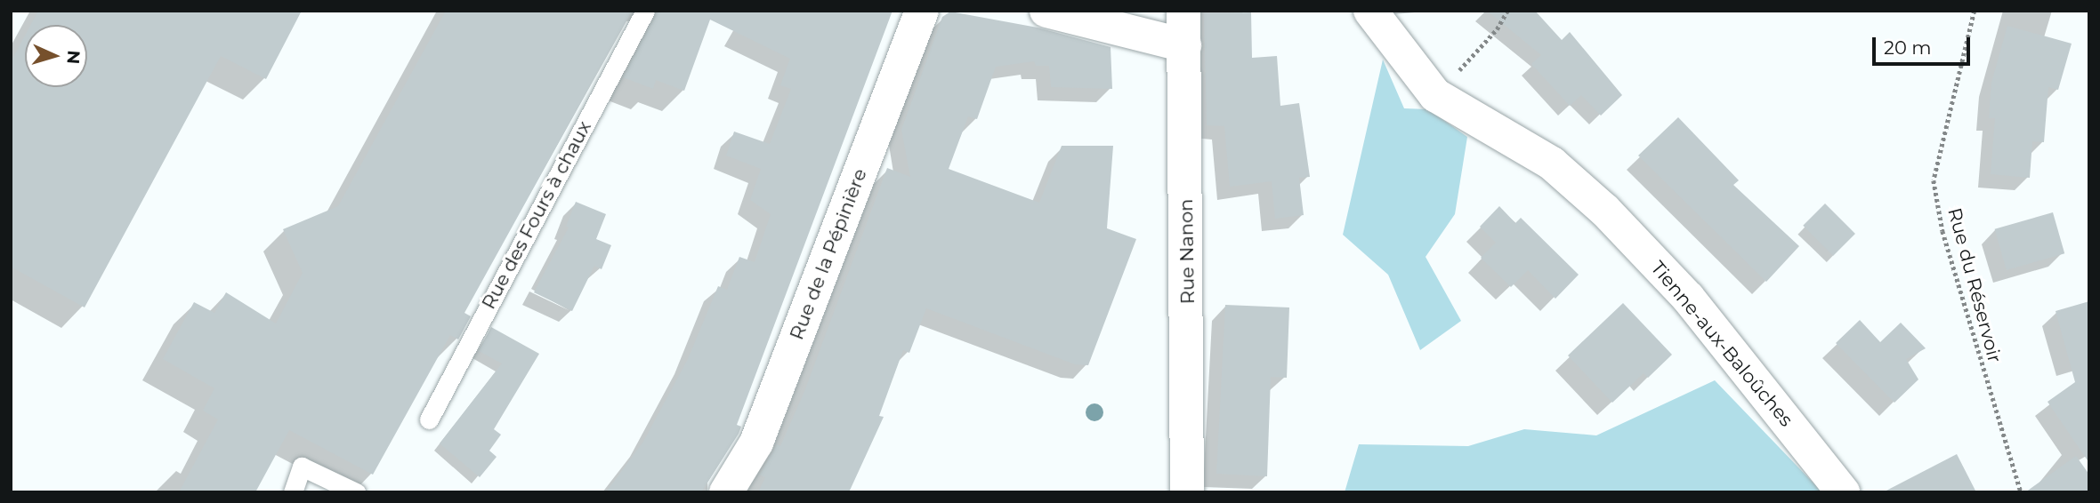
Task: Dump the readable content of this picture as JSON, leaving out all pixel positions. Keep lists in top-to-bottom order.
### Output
{
  "streets": {
    "street": ["Rue Nanon", "Rue de la Pépinière", "Tienne-aux-Baloûches"],
    "lane": ["Rue des Fours à chaux"],
    "path": ["Rue du Réservoir"]
  },
  "scale_bar": "20 m",
  "north": "right"
}
